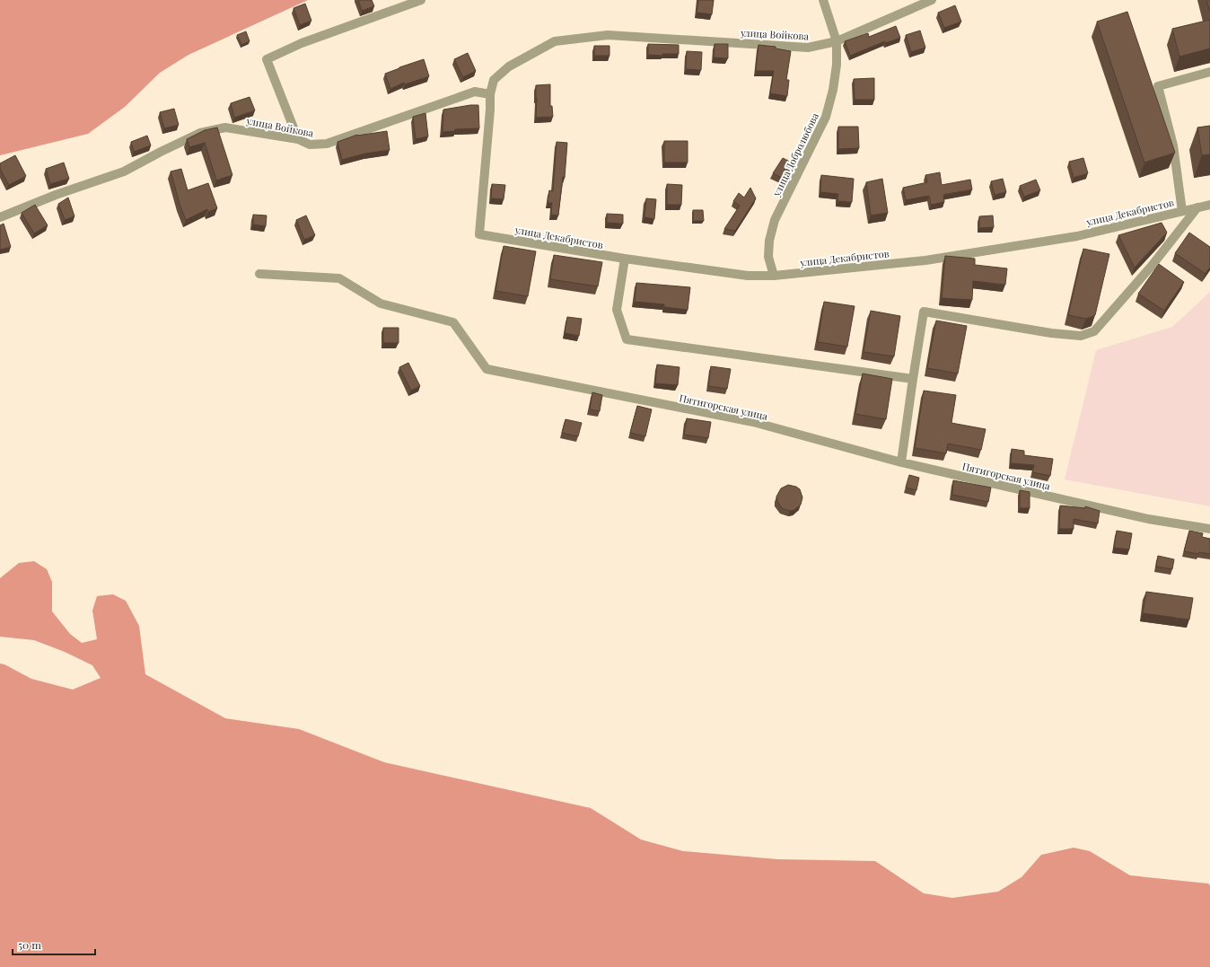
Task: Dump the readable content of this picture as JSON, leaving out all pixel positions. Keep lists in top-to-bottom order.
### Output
{
  "streets": {
    "street": [
      "улица Войкова",
      "улица Добролюбова",
      "улица Декабристов",
      "Пятигорская улица"
    ]
  },
  "crossings": [
    ["улица Войкова", "улица Добролюбова"],
    ["улица Войкова", "улица Декабристов"],
    ["улица Добролюбова", "улица Декабристов"]
  ],
  "scale_bar": "50 m"
}
